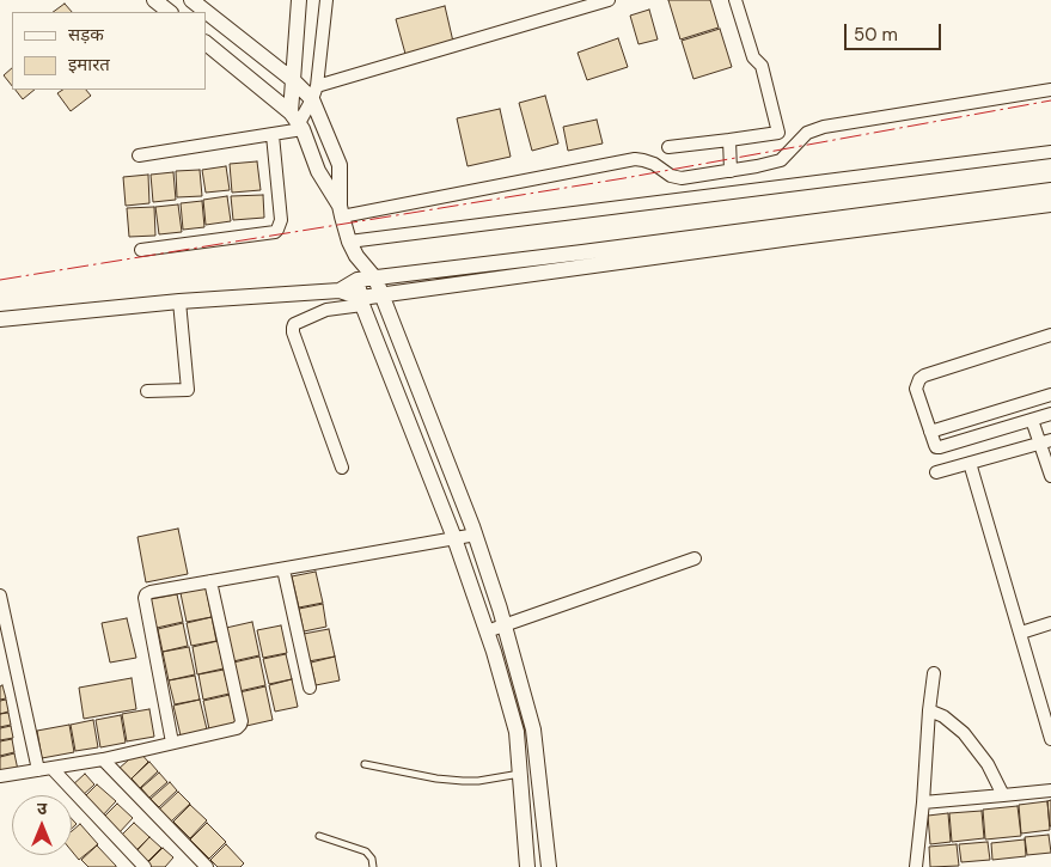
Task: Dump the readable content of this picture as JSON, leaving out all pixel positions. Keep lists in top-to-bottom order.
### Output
{
  "legend": ["सड़क", "इमारत"],
  "scale_bar": "50 m",
  "north": "top"
}
